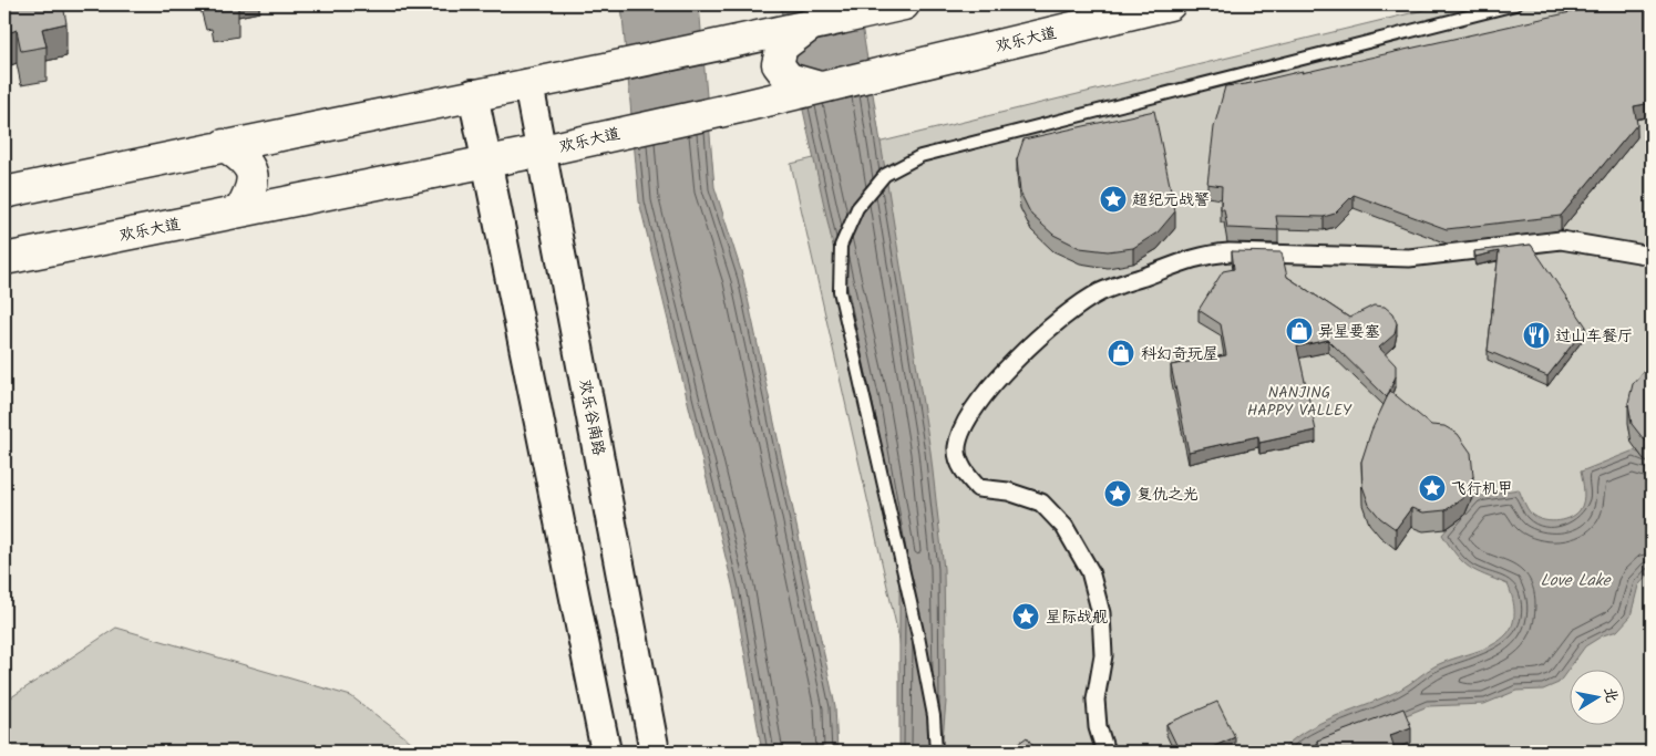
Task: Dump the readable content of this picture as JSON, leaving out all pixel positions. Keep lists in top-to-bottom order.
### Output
{
  "streets": {
    "main road": ["欢乐大道"],
    "street": ["欢乐谷南路"]
  },
  "crossings": [
    ["欢乐大道", "欢乐谷南路"]
  ],
  "water": ["Love Lake"],
  "parks": ["NANJING HAPPY VALLEY"],
  "places": {
    "place": [
      "超纪元战警",
      "飞行机甲",
      "复仇之光",
      "星际战舰"
    ],
    "shop": ["异星要塞", "科幻奇玩屋"],
    "restaurant": ["过山车餐厅"]
  },
  "north": "right"
}
